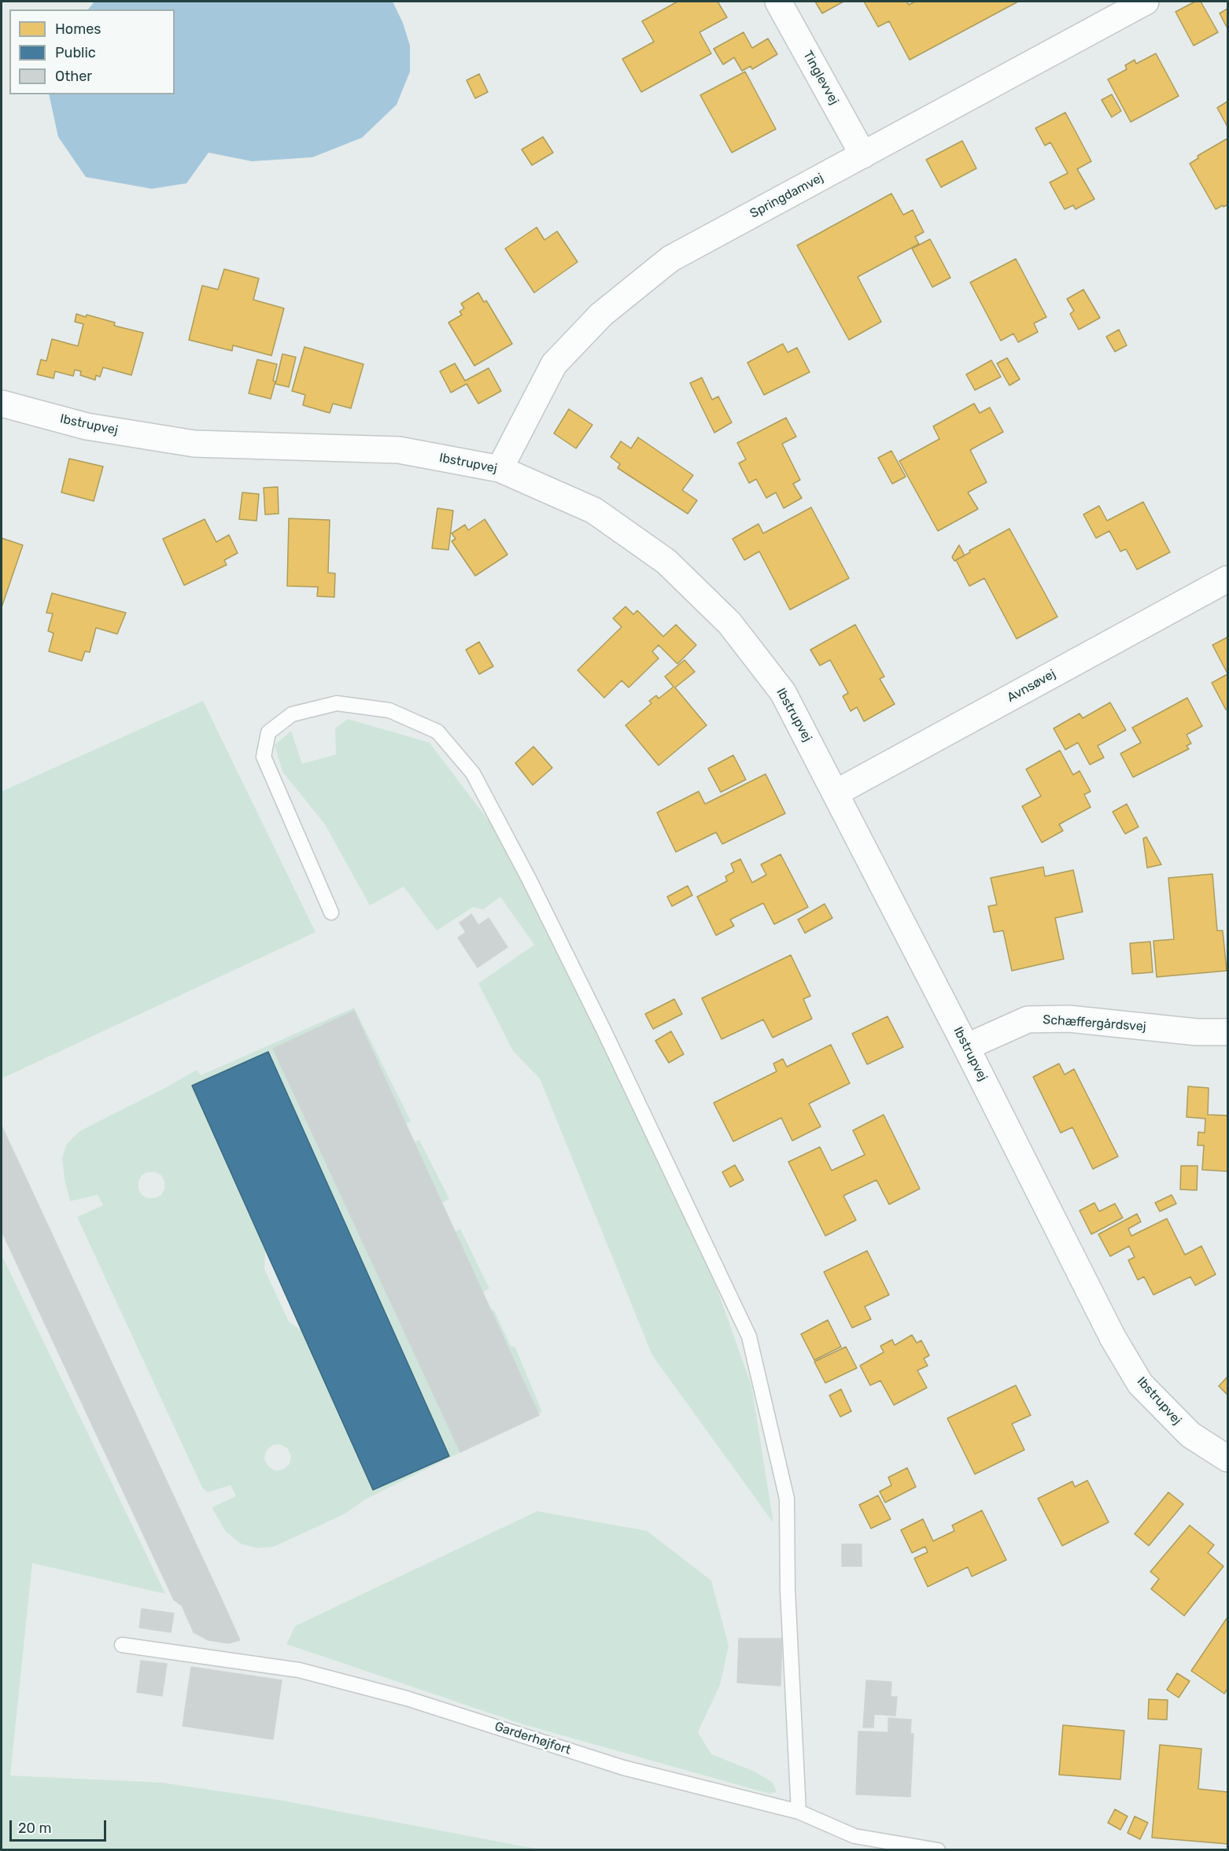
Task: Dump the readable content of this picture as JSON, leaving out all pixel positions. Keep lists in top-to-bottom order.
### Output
{
  "streets": {
    "street": [
      "Tinglevvej",
      "Springdamvej",
      "Ibstrupvej",
      "Avnsøvej",
      "Schæffergårdsvej"
    ],
    "lane": ["Garderhøjfort"]
  },
  "crossings": [
    ["Tinglevvej", "Springdamvej"],
    ["Springdamvej", "Ibstrupvej"],
    ["Ibstrupvej", "Avnsøvej"],
    ["Ibstrupvej", "Schæffergårdsvej"]
  ],
  "legend": ["Homes", "Public", "Other"],
  "scale_bar": "20 m"
}
